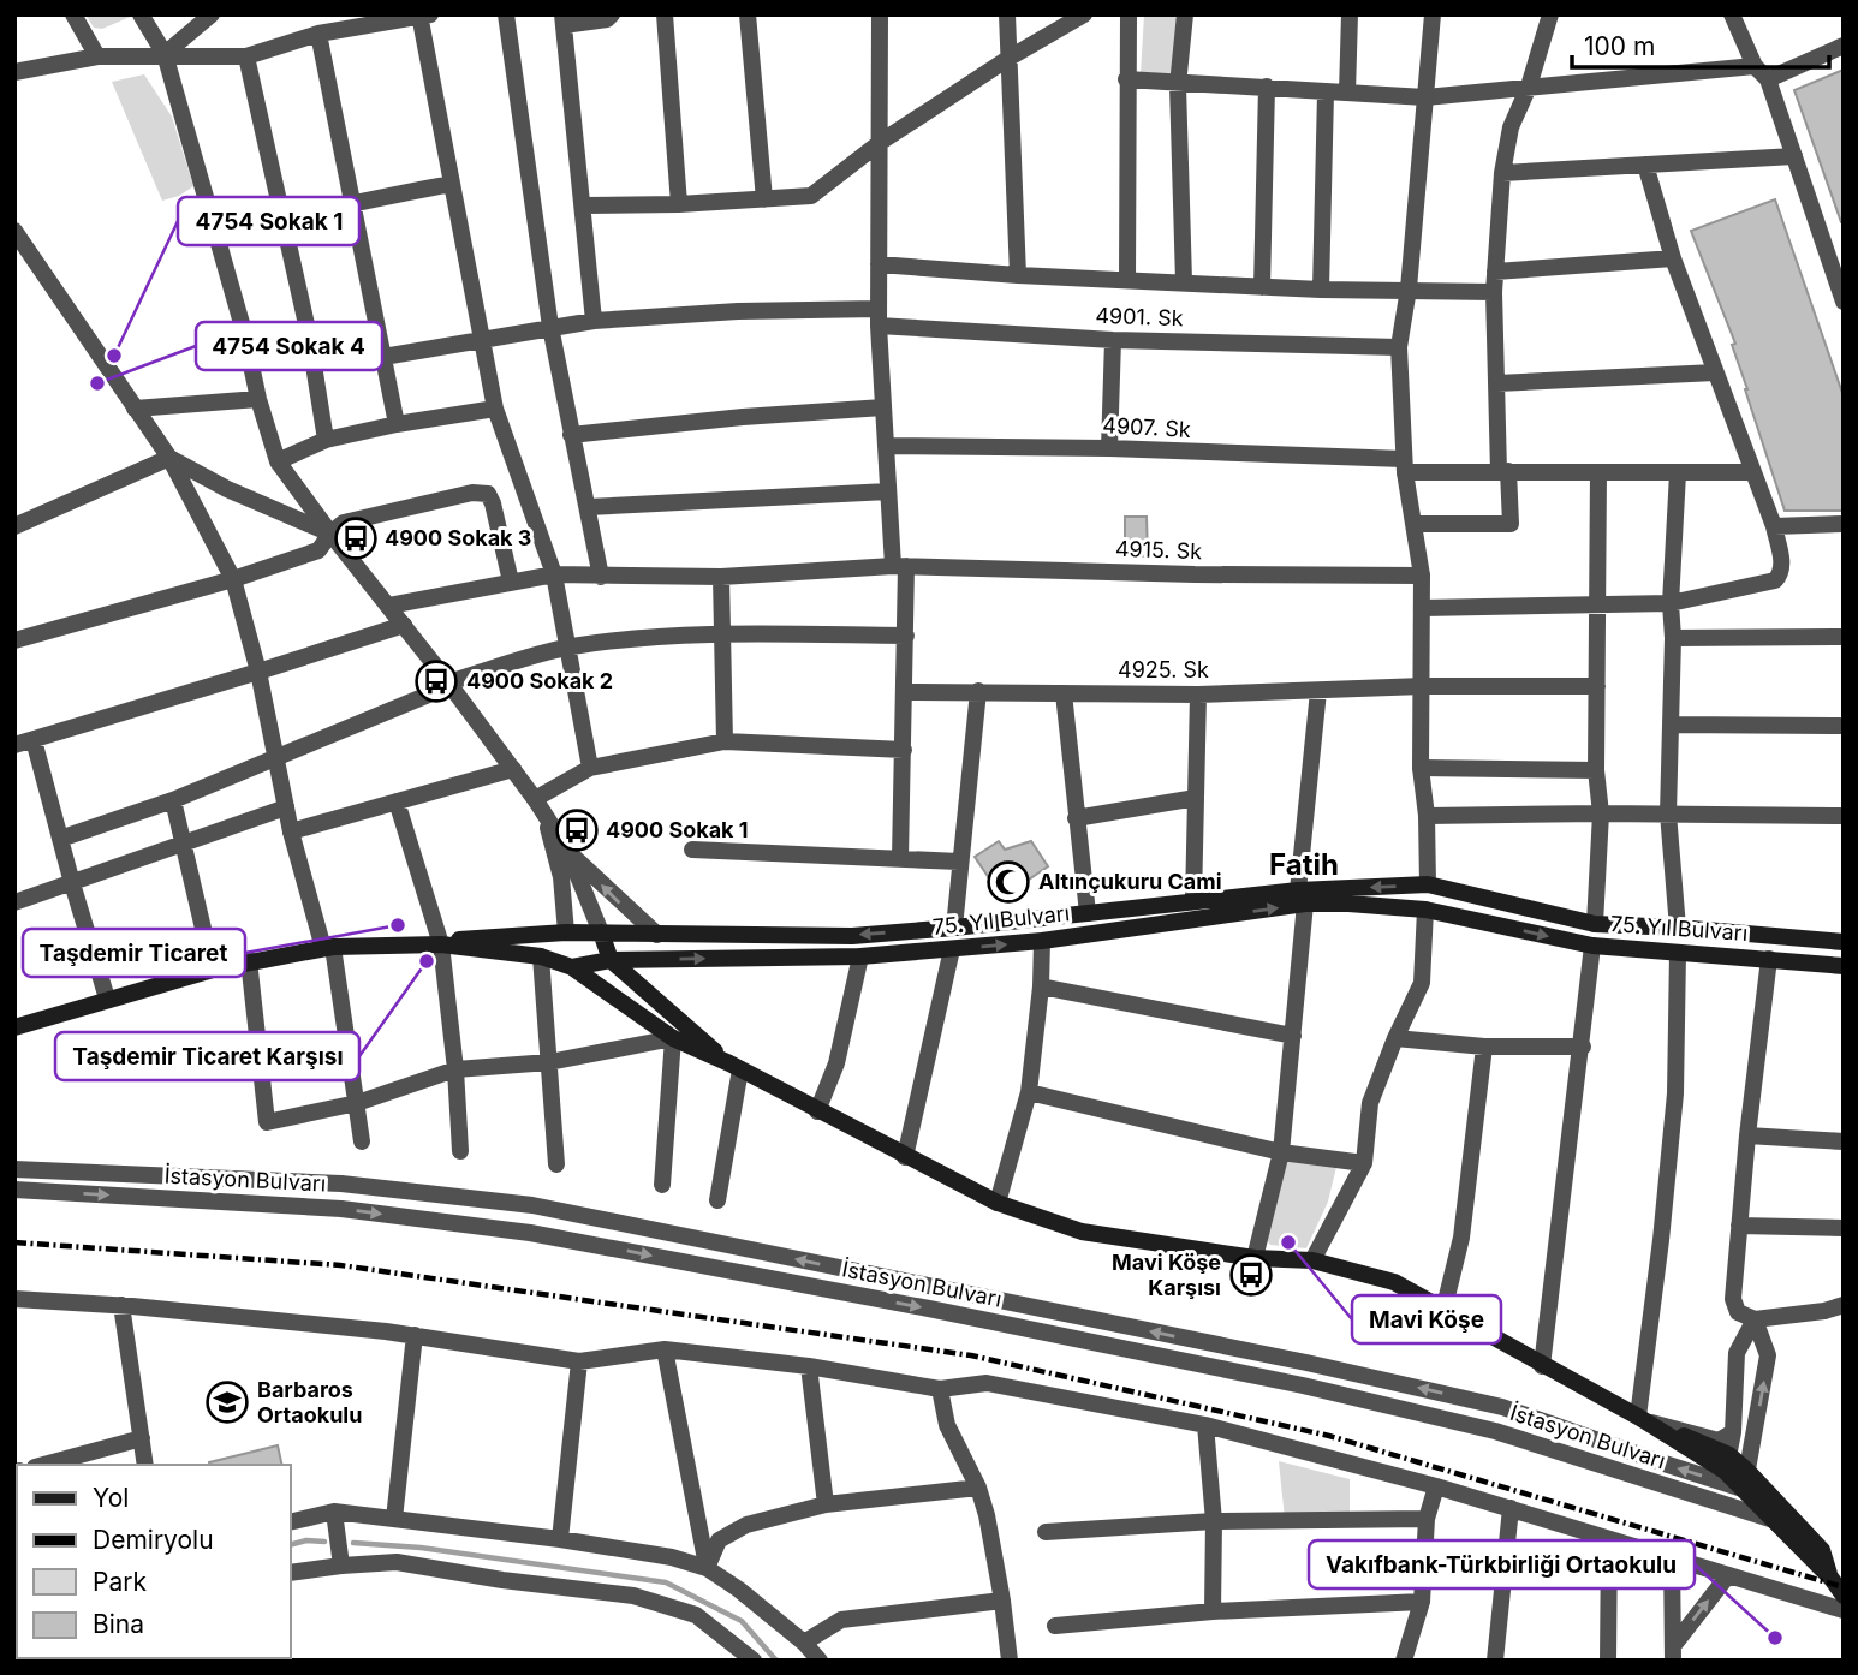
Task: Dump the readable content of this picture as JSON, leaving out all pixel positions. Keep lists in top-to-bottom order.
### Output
{
  "streets": {
    "main road": ["75. Yıl Bulvarı"],
    "street": [
      "4901. Sk",
      "4907. Sk",
      "4915. Sk",
      "4925. Sk",
      "İstasyon Bulvarı"
    ]
  },
  "districts": ["Fatih"],
  "places": {
    "other": [
      "4754 Sokak 1",
      "4754 Sokak 4",
      "Taşdemir Ticaret",
      "Taşdemir Ticaret Karşısı",
      "Mavi Köşe",
      "Vakıfbank-Türkbirliği Ortaokulu"
    ],
    "bus stop": [
      "4900 Sokak 3",
      "4900 Sokak 2",
      "4900 Sokak 1",
      "Mavi Köşe Karşısı"
    ],
    "mosque": ["Altınçukuru Cami"],
    "school or university": ["Barbaros Ortaokulu"]
  },
  "legend": [
    "Yol",
    "Demiryolu",
    "Park",
    "Bina"
  ],
  "scale_bar": "100 m"
}
